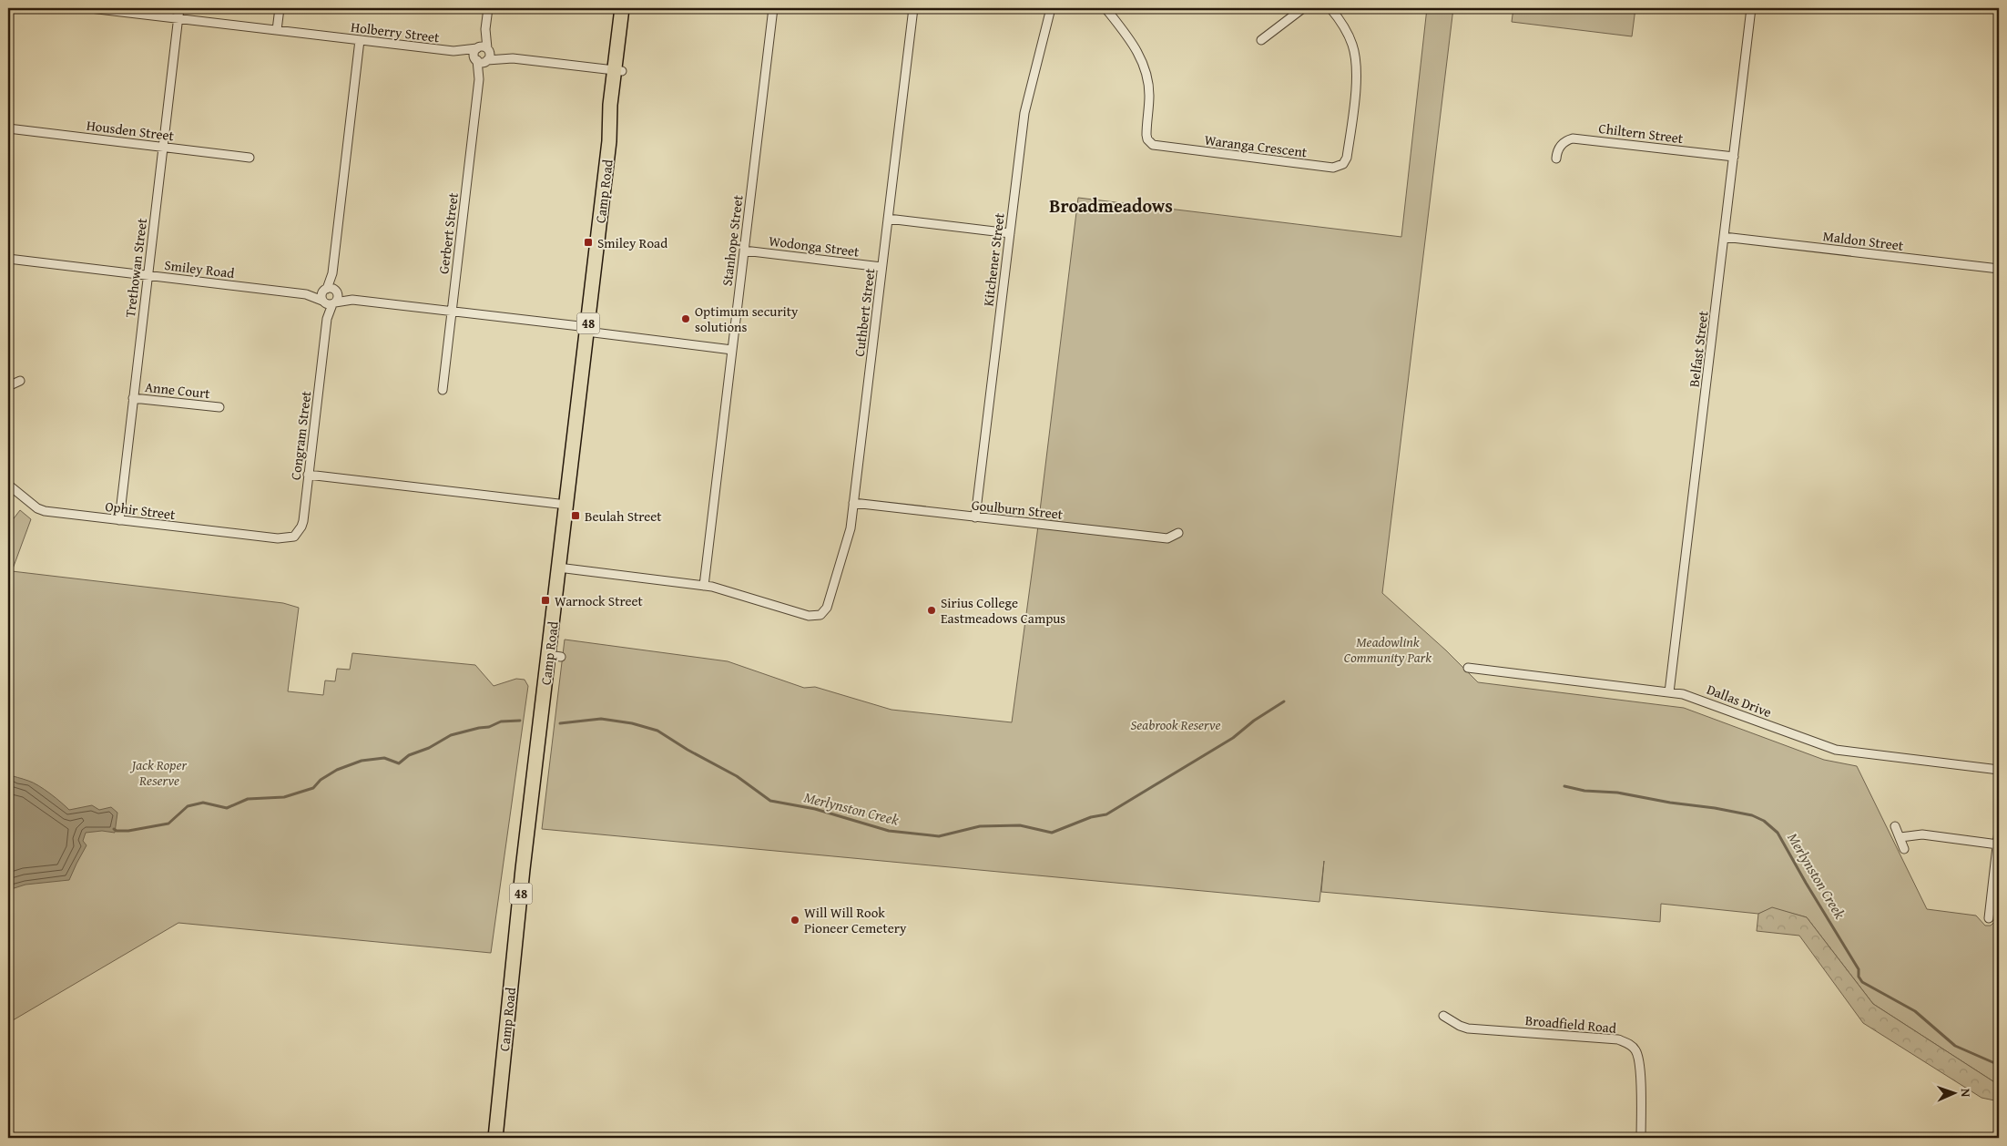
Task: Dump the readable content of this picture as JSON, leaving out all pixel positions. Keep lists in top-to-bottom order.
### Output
{
  "streets": {
    "main road": ["Camp Road", "48"],
    "street": [
      "Holberry Street",
      "Housden Street",
      "Chiltern Street",
      "Waranga Crescent",
      "Gerbert Street",
      "Stanhope Street",
      "Maldon Street",
      "Wodonga Street",
      "Kitchener Street",
      "Trethowan Street",
      "Smiley Road",
      "Cuthbert Street",
      "Belfast Street",
      "Anne Court",
      "Congram Street",
      "Goulburn Street",
      "Ophir Street",
      "Dallas Drive",
      "Broadfield Road"
    ]
  },
  "crossings": [
    ["Holberry Street", "Camp Road"],
    ["Holberry Street", "Gerbert Street"],
    ["Holberry Street", "Trethowan Street"],
    ["Housden Street", "Trethowan Street"],
    ["Chiltern Street", "Belfast Street"],
    ["Stanhope Street", "Wodonga Street"],
    ["Stanhope Street", "Cuthbert Street"],
    ["Maldon Street", "Belfast Street"],
    ["Wodonga Street", "Cuthbert Street"],
    ["Kitchener Street", "Goulburn Street"],
    ["Trethowan Street", "Smiley Road"],
    ["Trethowan Street", "Anne Court"],
    ["Trethowan Street", "Ophir Street"],
    ["Smiley Road", "Congram Street"],
    ["Cuthbert Street", "Goulburn Street"],
    ["Belfast Street", "Dallas Drive"],
    ["Congram Street", "Ophir Street"]
  ],
  "districts": ["Broadmeadows"],
  "water": ["Merlynston Creek"],
  "parks": ["Meadowlink Community Park", "Seabrook Reserve", "Jack Roper Reserve"],
  "places": {
    "transit": ["Smiley Road", "Beulah Street", "Warnock Street"],
    "other": ["Optimum security solutions", "Sirius College Eastmeadows Campus", "Will Will Rook Pioneer Cemetery"]
  },
  "north": "right"
}
